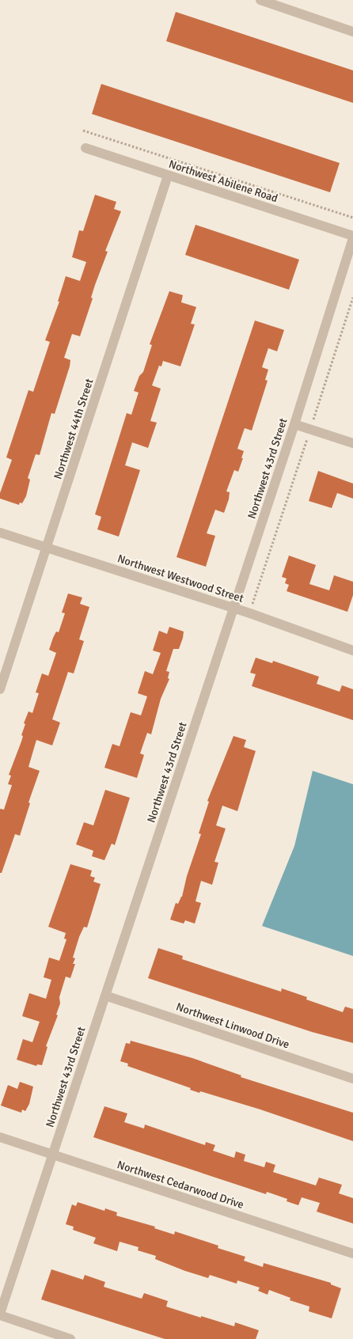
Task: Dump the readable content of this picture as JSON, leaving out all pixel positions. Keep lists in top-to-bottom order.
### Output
{
  "streets": {
    "street": [
      "Northwest Abilene Road",
      "Northwest 44th Street",
      "Northwest 43rd Street",
      "Northwest Westwood Street",
      "Northwest Linwood Drive",
      "Northwest Cedarwood Drive"
    ]
  },
  "crossings": [
    ["Northwest Abilene Road", "Northwest 44th Street"],
    ["Northwest Abilene Road", "Northwest 43rd Street"],
    ["Northwest 44th Street", "Northwest Westwood Street"],
    ["Northwest 43rd Street", "Northwest Westwood Street"],
    ["Northwest 43rd Street", "Northwest Linwood Drive"],
    ["Northwest 43rd Street", "Northwest Cedarwood Drive"]
  ]
}
